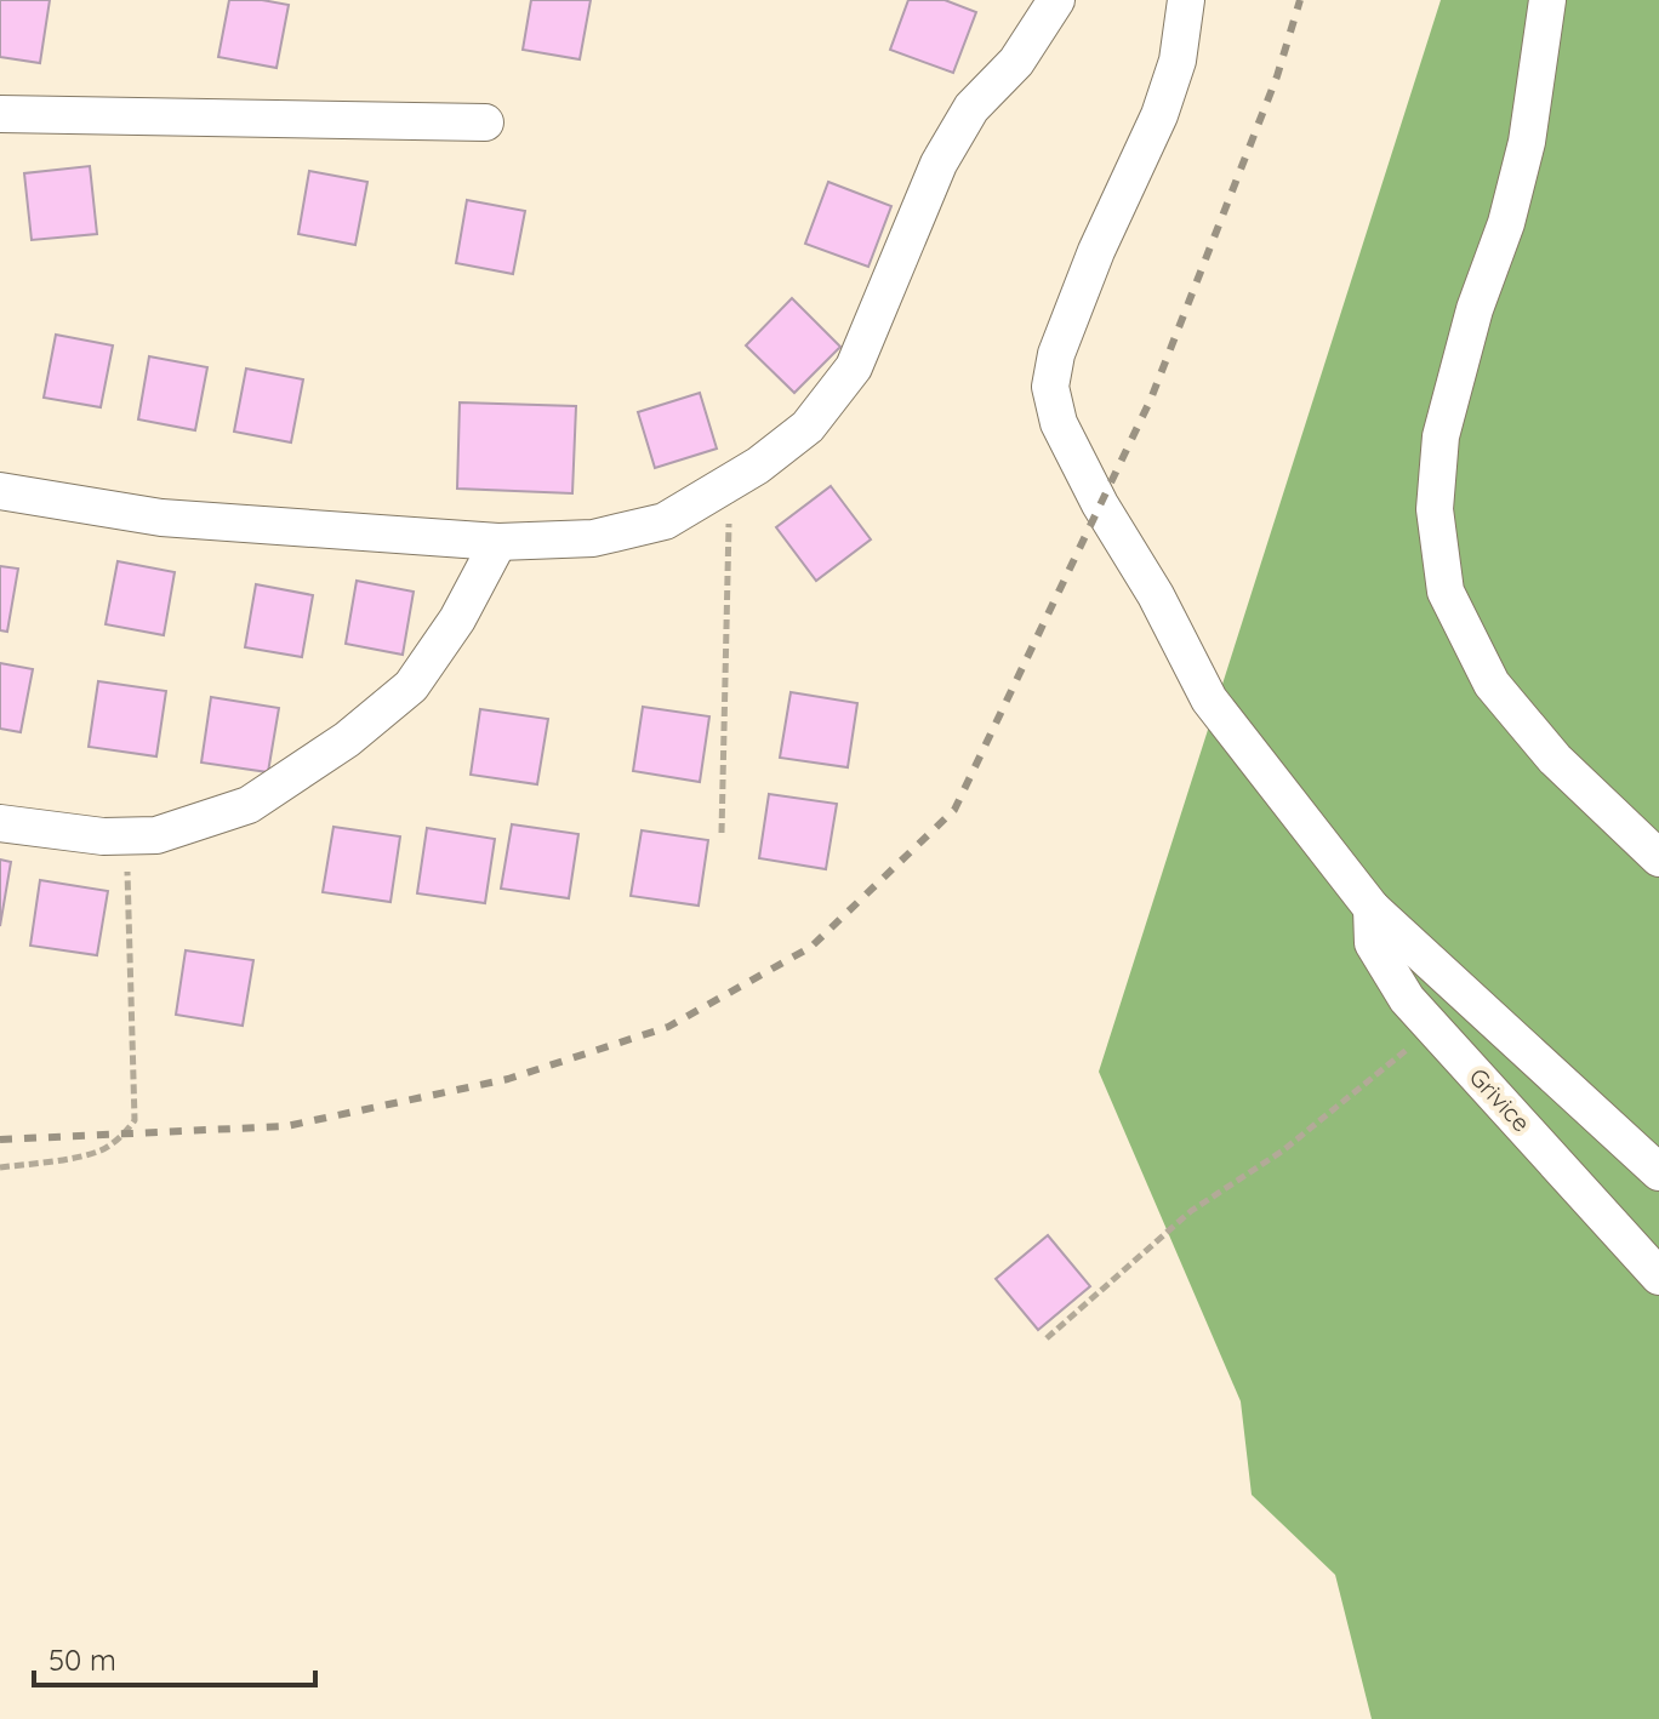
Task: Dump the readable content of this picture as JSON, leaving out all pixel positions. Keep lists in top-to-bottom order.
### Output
{
  "streets": {
    "street": ["Grivice"]
  },
  "scale_bar": "50 m"
}
